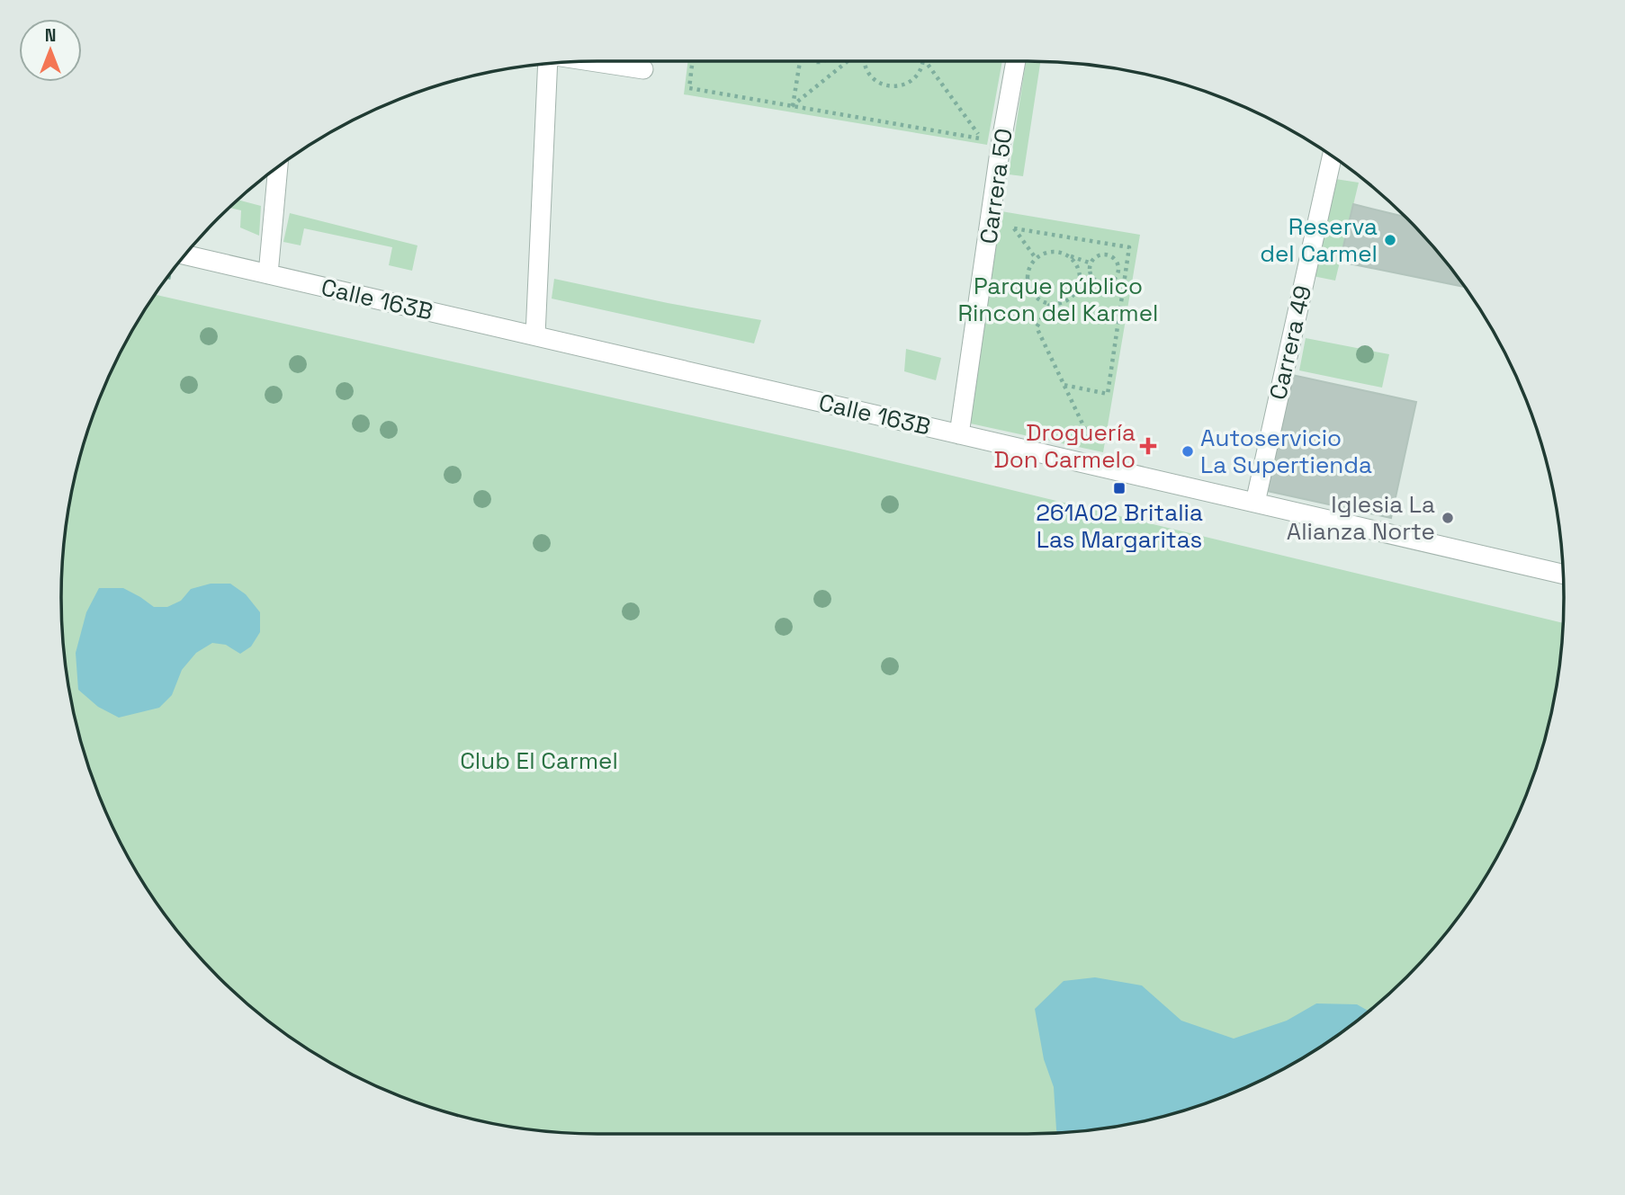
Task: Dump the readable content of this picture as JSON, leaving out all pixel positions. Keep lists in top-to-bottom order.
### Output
{
  "streets": {
    "street": ["Carrera 50", "Calle 163B", "Carrera 49"]
  },
  "crossings": [
    ["Carrera 50", "Calle 163B"],
    ["Calle 163B", "Carrera 49"]
  ],
  "parks": ["Parque público Rincon del Karmel", "Club El Carmel"],
  "places": {
    "other": ["Reserva del Carmel", "Autoservicio La Supertienda", "Iglesia La Alianza Norte"],
    "health": ["Droguería Don Carmelo"],
    "transit": ["261A02 Britalia Las Margaritas"]
  },
  "north": "top"
}
